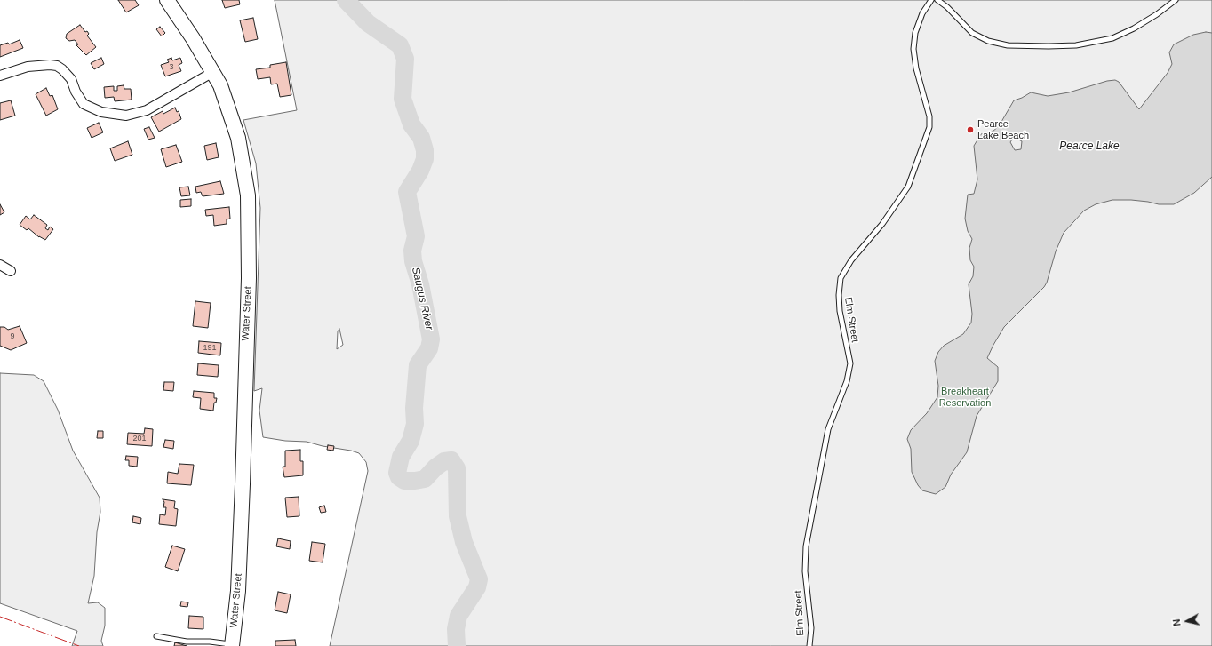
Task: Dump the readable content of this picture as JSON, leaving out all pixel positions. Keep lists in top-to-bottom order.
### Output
{
  "streets": {
    "main road": ["Water Street"],
    "lane": ["Elm Street"]
  },
  "water": ["Pearce Lake", "Saugus River"],
  "parks": ["Breakheart Reservation"],
  "places": ["Pearce Lake Beach"],
  "house_numbers": [
    "3",
    "9",
    "191",
    "201"
  ],
  "north": "left"
}
